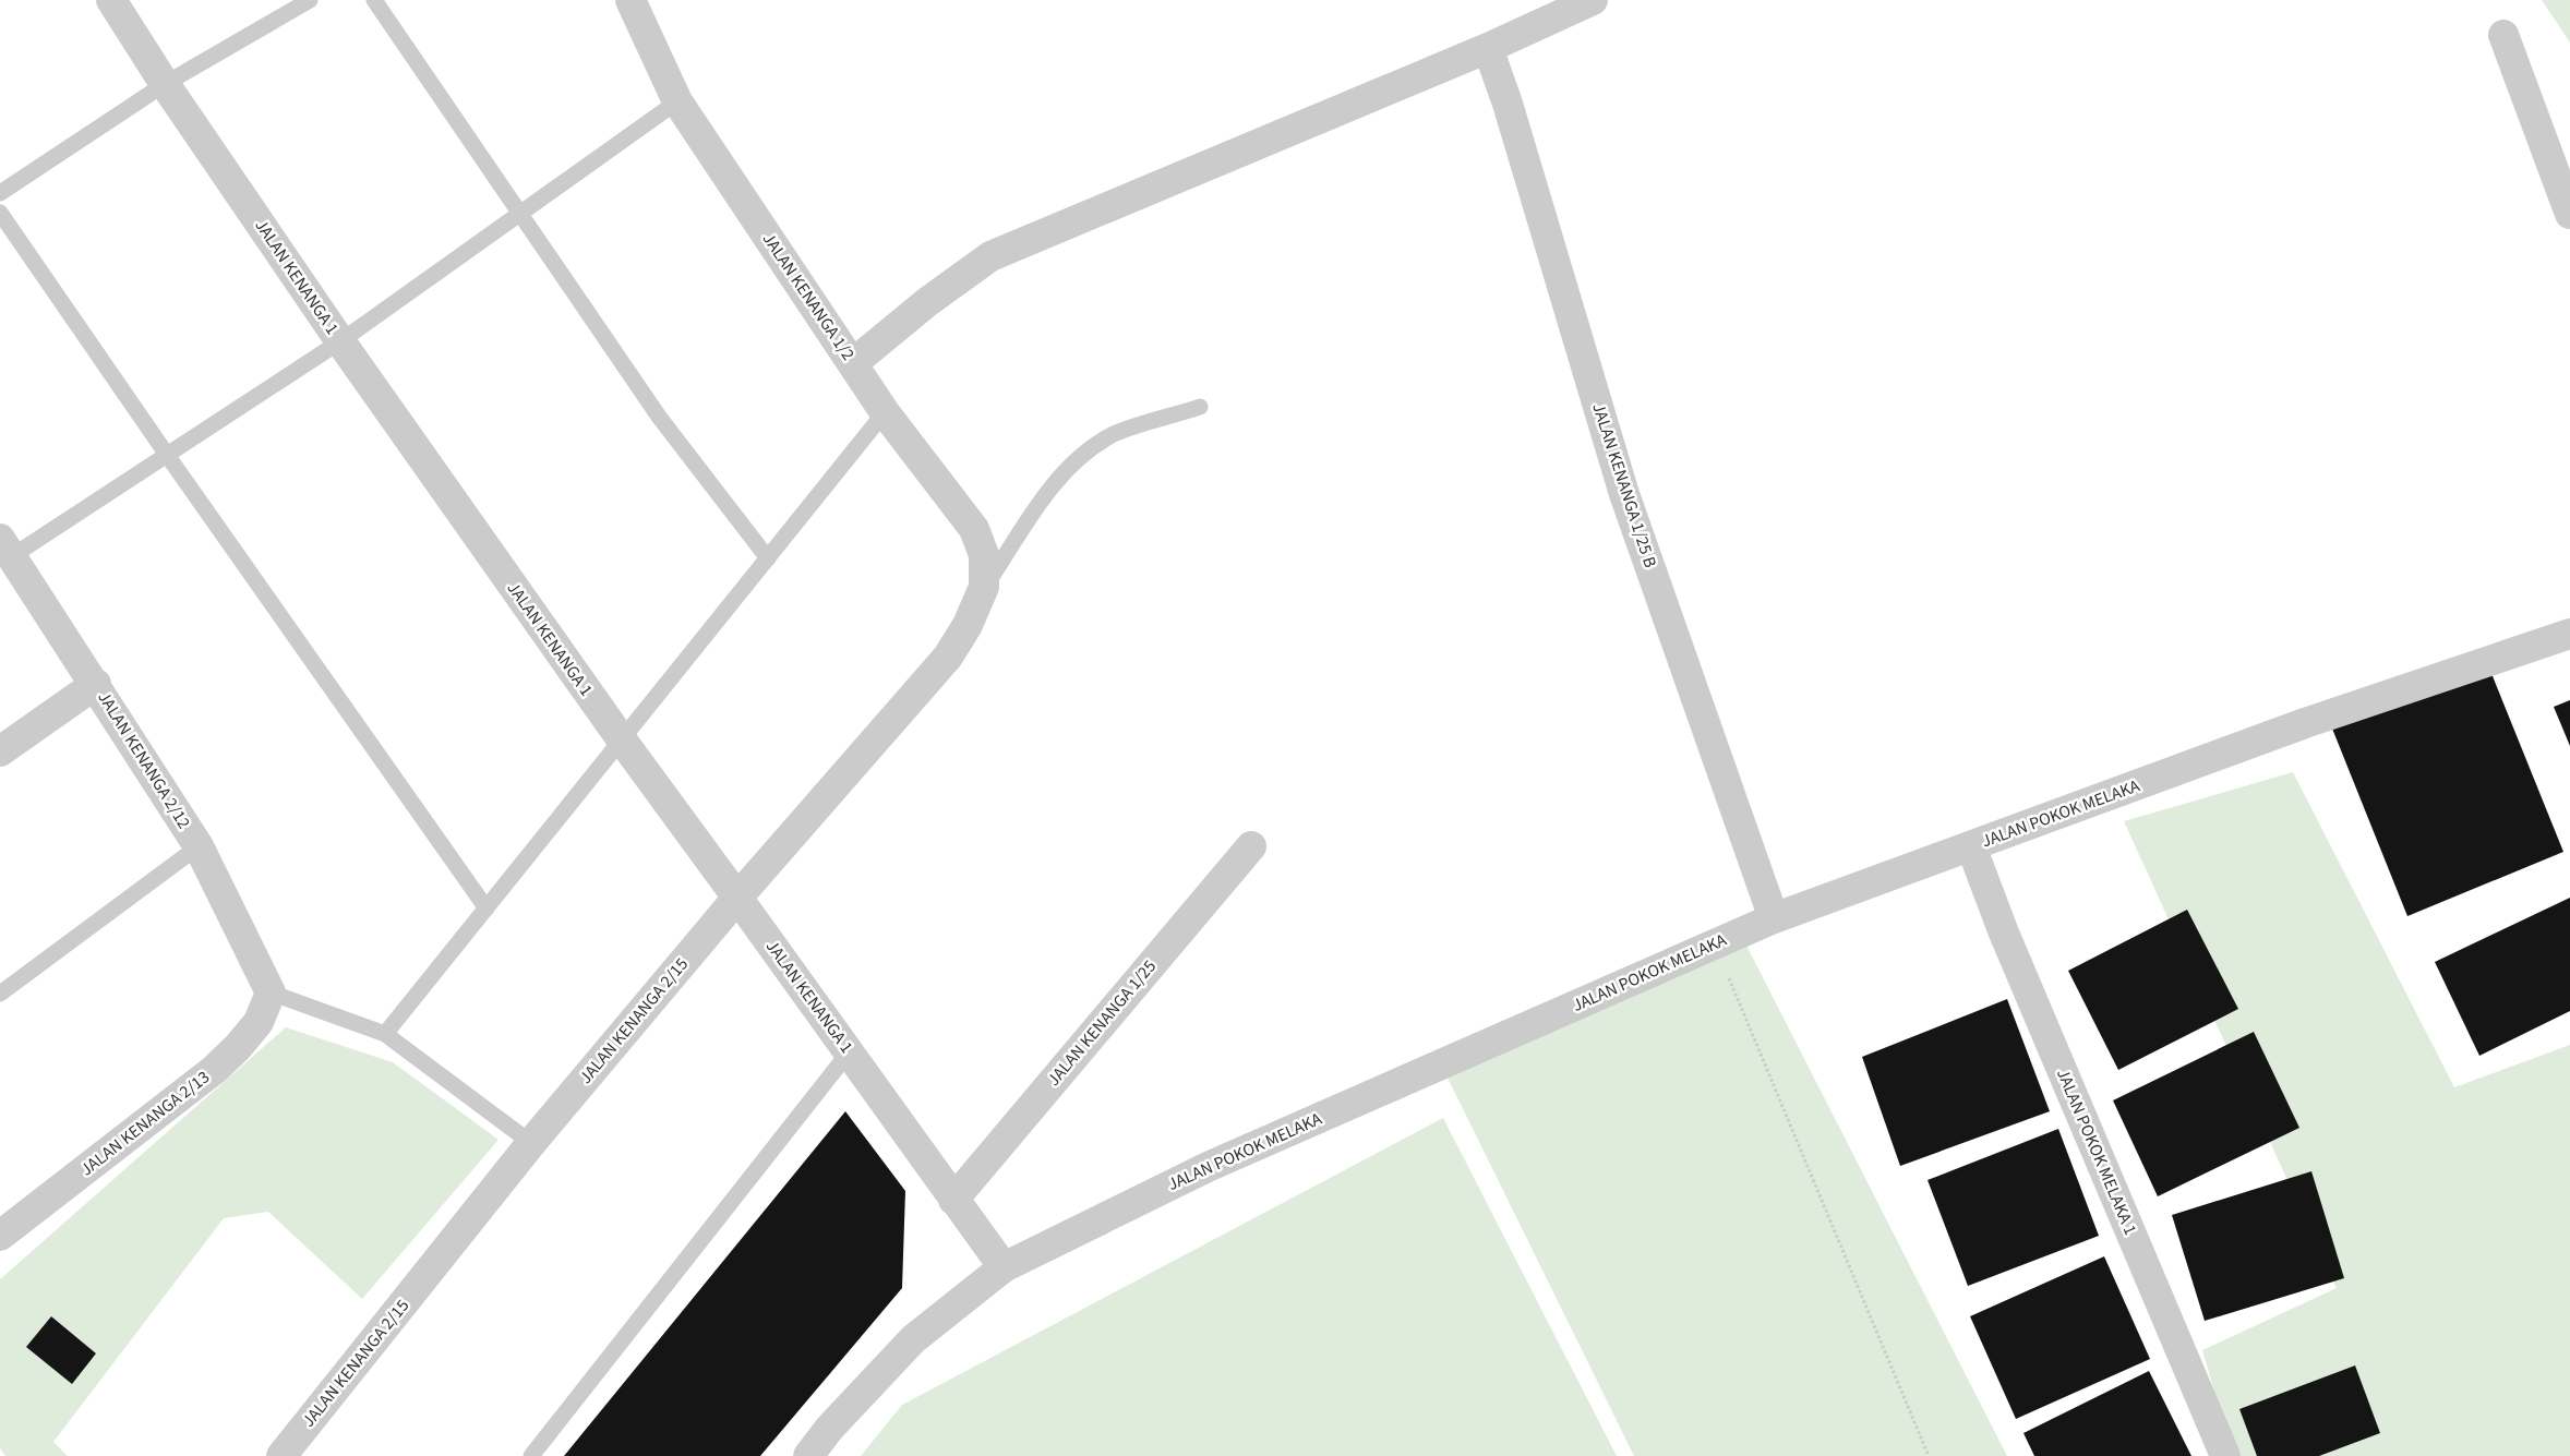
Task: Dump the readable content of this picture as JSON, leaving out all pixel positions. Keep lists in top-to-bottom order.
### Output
{
  "streets": {
    "street": [
      "JALAN KENANGA 1",
      "JALAN KENANGA 1/2",
      "JALAN KENANGA 1/25 B",
      "JALAN KENANGA 2/12",
      "JALAN POKOK MELAKA",
      "JALAN KENANGA 2/15",
      "JALAN KENANGA 1/25",
      "JALAN KENANGA 2/13",
      "JALAN POKOK MELAKA 1"
    ]
  },
  "crossings": [
    ["JALAN KENANGA 1", "JALAN POKOK MELAKA"],
    ["JALAN KENANGA 1", "JALAN KENANGA 2/15"],
    ["JALAN KENANGA 1", "JALAN KENANGA 1/25"],
    ["JALAN KENANGA 1/2", "JALAN KENANGA 2/15"],
    ["JALAN KENANGA 1/25 B", "JALAN POKOK MELAKA"],
    ["JALAN KENANGA 2/12", "JALAN KENANGA 2/13"],
    ["JALAN POKOK MELAKA", "JALAN POKOK MELAKA 1"]
  ]
}
